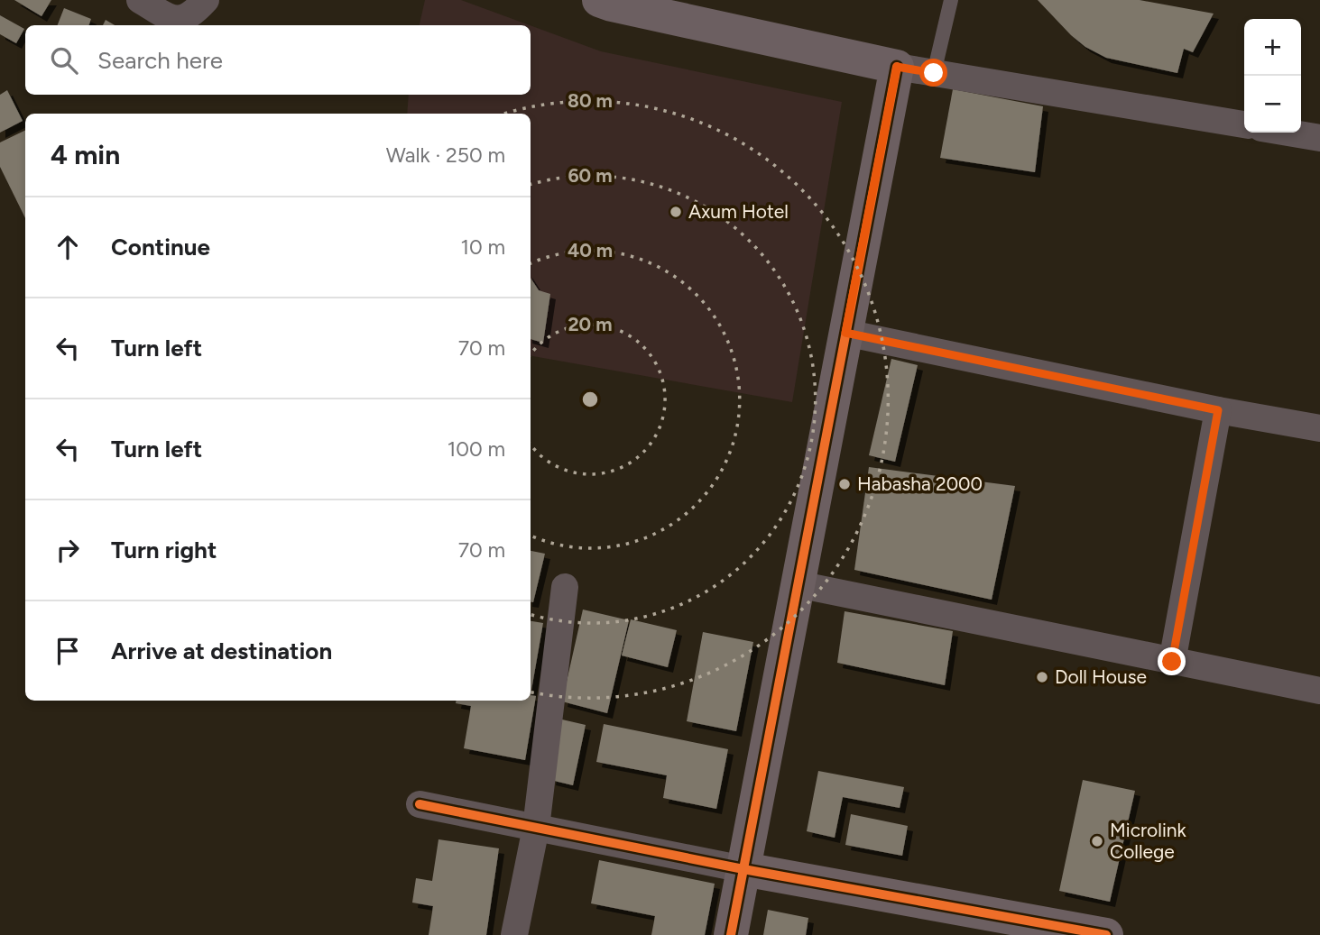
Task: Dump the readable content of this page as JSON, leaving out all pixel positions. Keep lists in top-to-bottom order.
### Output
{
  "places": [
    "Axum Hotel",
    "Habasha 2000",
    "Doll House",
    "Microlink College"
  ],
  "page": {
    "map_buttons": ["+", "−"],
    "search": "Search here",
    "heading": ["4 min", "Walk · 250 m"],
    "list": [
      ["Continue", "10 m"],
      ["Turn left", "70 m"],
      ["Turn left", "100 m"],
      ["Turn right", "70 m"],
      "Arrive at destination"
    ]
  },
  "rings": [
    "80 m",
    "60 m",
    "40 m",
    "20 m"
  ]
}
